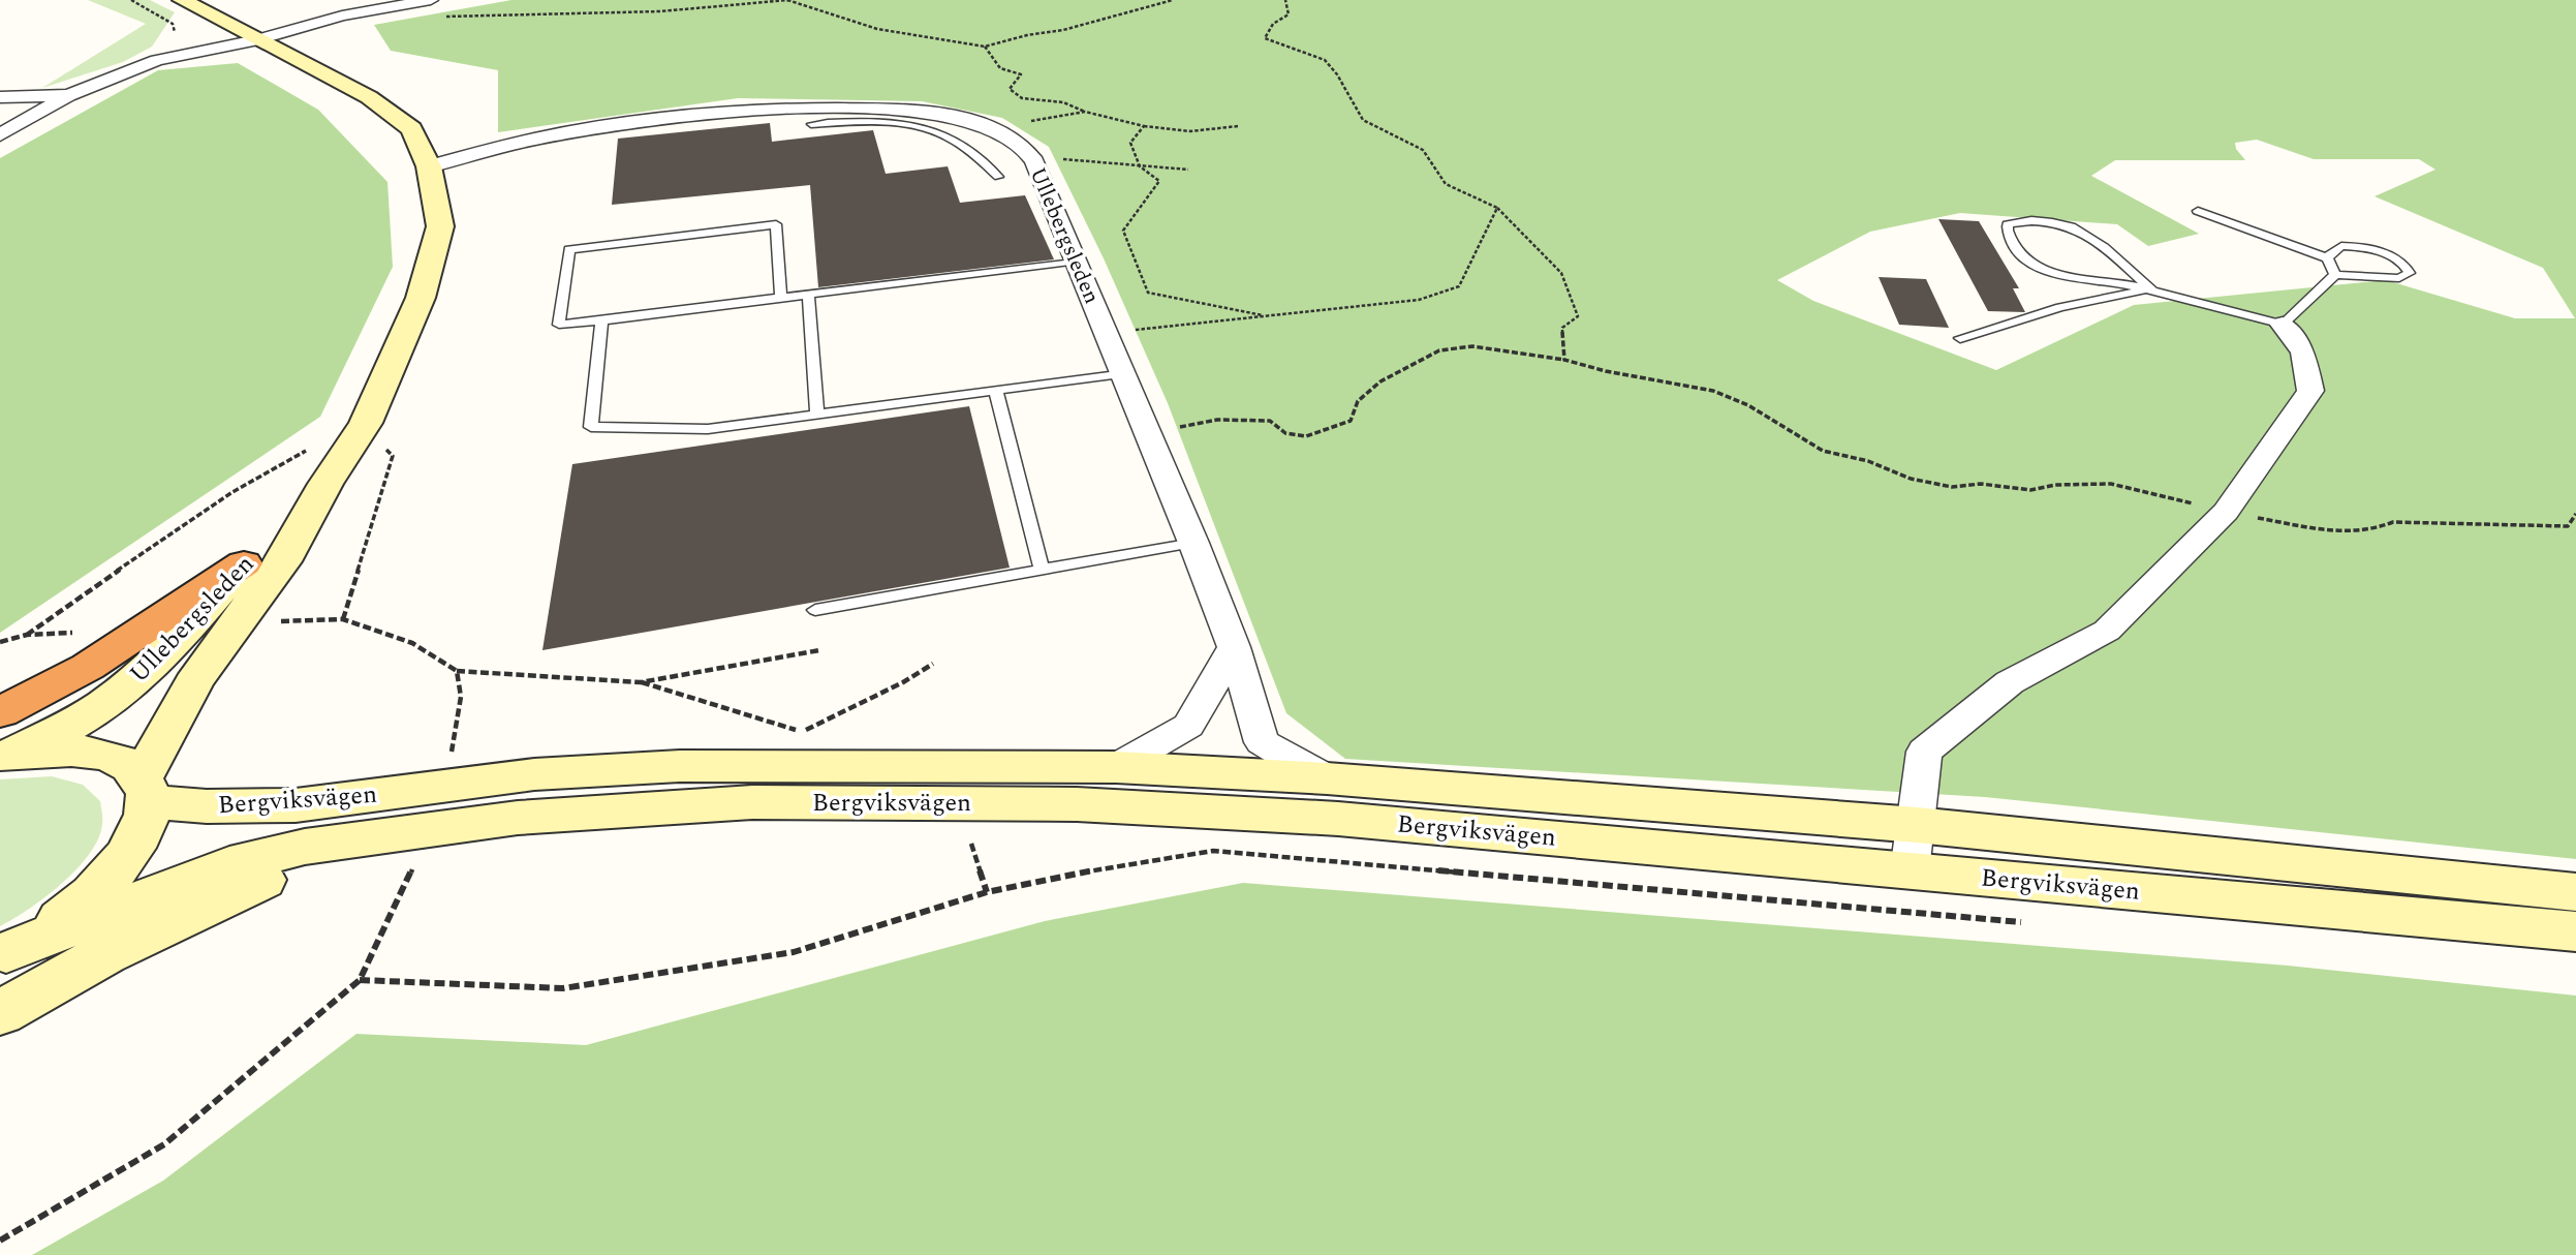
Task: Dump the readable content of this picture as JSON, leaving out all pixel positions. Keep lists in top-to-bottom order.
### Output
{
  "streets": {
    "street": ["Ullebergsleden", "Bergviksvägen"]
  },
  "crossings": [
    ["Ullebergsleden", "Bergviksvägen"]
  ]
}
